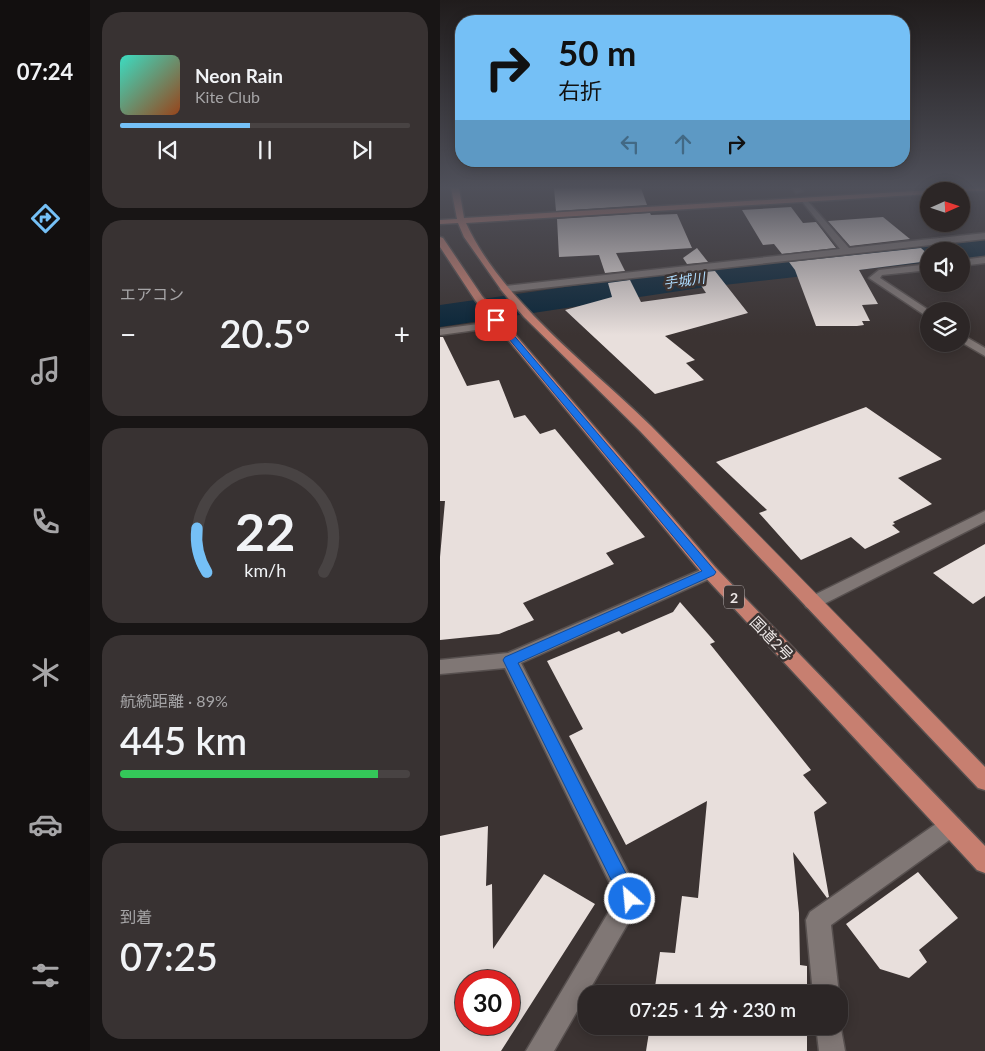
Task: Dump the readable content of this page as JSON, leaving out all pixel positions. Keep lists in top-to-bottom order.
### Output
{
  "streets": {
    "highway": ["2", "国道2号"]
  },
  "water": ["手城川"],
  "north": "right",
  "page": {
    "tabs": "07:24",
    "turn": ["50 m", "右折"],
    "song": ["Neon Rain", "Kite Club"],
    "tile": [
      "エアコン",
      ["航続距離 · 89%", "445 km"],
      ["到着", "07:25"]
    ],
    "heat": ["−", "20.5°", "+"],
    "limit": "30",
    "trip": "07:25 · 1 分 · 230 m",
    "gauge": ["22", "km/h"]
  }
}
